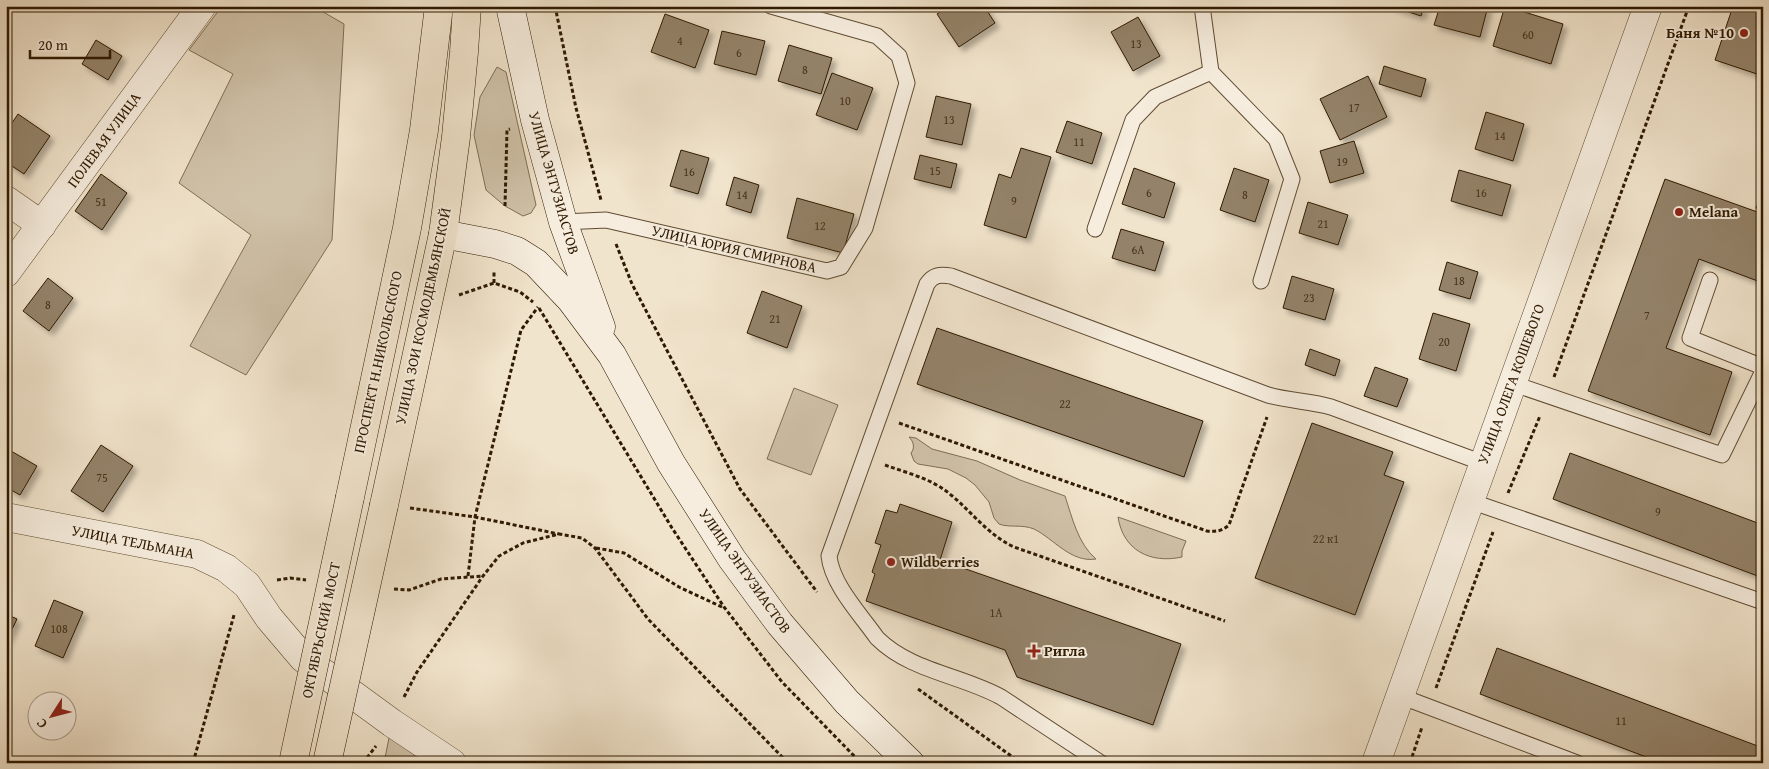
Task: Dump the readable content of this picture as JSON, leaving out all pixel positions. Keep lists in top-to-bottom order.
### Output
{
  "streets": {
    "main road": ["УЛИЦА ЗОИ КОСМОДЕМЬЯНСКОЙ", "ПРОСПЕКТ Н.НИКОЛЬСКОГО", "ОКТЯБРЬСКИЙ МОСТ"],
    "street": [
      "ПОЛЕВАЯ УЛИЦА",
      "УЛИЦА ЭНТУЗИАСТОВ",
      "УЛИЦА ОЛЕГА КОШЕВОГО",
      "УЛИЦА ТЕЛЬМАНА"
    ],
    "lane": ["УЛИЦА ЮРИЯ СМИРНОВА"]
  },
  "crossings": [
    ["УЛИЦА ЭНТУЗИАСТОВ", "УЛИЦА ЮРИЯ СМИРНОВА"],
    ["УЛИЦА ЭНТУЗИАСТОВ", "УЛИЦА ЗОИ КОСМОДЕМЬЯНСКОЙ"],
    ["ПРОСПЕКТ Н.НИКОЛЬСКОГО", "ОКТЯБРЬСКИЙ МОСТ"]
  ],
  "places": {
    "other": ["Баня №10", "Melana", "Wildberries"],
    "health": ["Ригла"]
  },
  "house_numbers": [
    "60",
    "4",
    "13",
    "6",
    "8",
    "10",
    "17",
    "13",
    "14",
    "11",
    "19",
    "15",
    "16",
    "6",
    "16",
    "14",
    "8",
    "9",
    "51",
    "21",
    "12",
    "6А",
    "18",
    "23",
    "8",
    "7",
    "21",
    "20",
    "22",
    "75",
    "9",
    "22 к1",
    "1А",
    "108",
    "11"
  ],
  "scale_bar": "20 m",
  "north": "bottom left"
}
